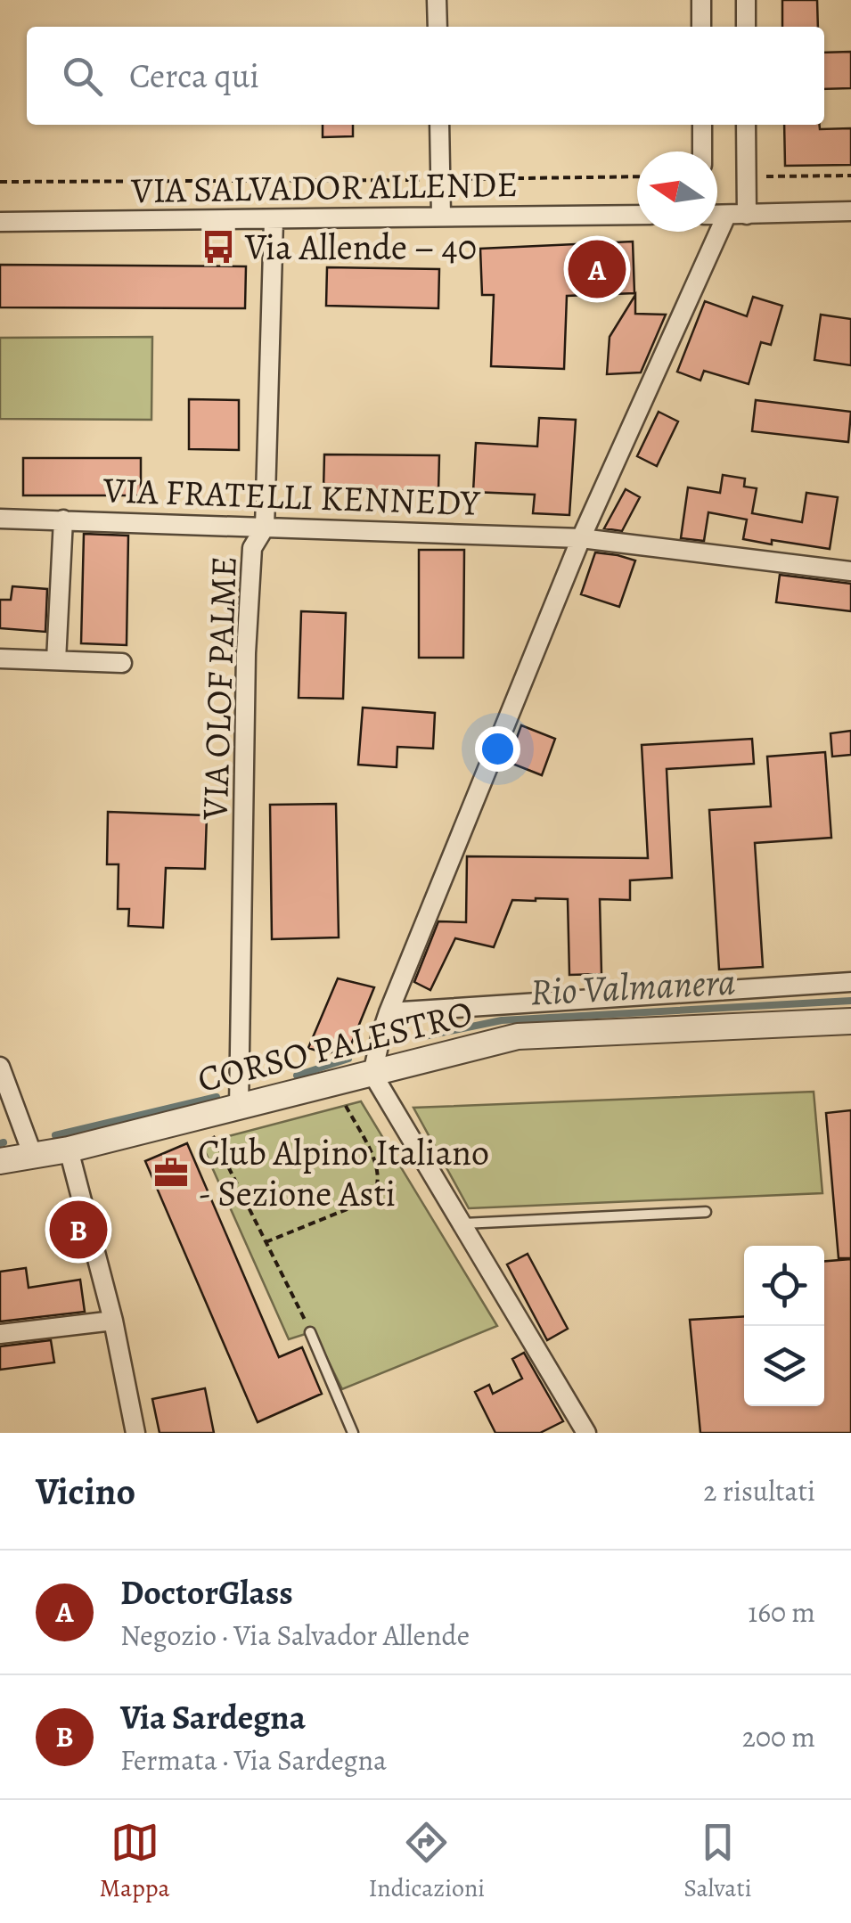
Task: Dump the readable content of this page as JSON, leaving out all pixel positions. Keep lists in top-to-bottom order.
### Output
{
  "streets": {
    "street": [
      "VIA SALVADOR ALLENDE",
      "VIA FRATELLI KENNEDY",
      "VIA OLOF PALME",
      "CORSO PALESTRO"
    ]
  },
  "crossings": [
    ["VIA SALVADOR ALLENDE", "VIA OLOF PALME"],
    ["VIA FRATELLI KENNEDY", "VIA OLOF PALME"],
    ["VIA OLOF PALME", "CORSO PALESTRO"]
  ],
  "water": ["Rio Valmanera"],
  "places": {
    "bus stop": ["Via Allende – 40"],
    "office": ["Club Alpino Italiano - Sezione Asti"]
  },
  "north": "left",
  "page": {
    "search": "Cerca qui",
    "pins": ["A", "B"],
    "heading": ["Vicino", "2 risultati"],
    "list": [
      {
        "mark": "A",
        "name": "DoctorGlass",
        "note": "Negozio · Via Salvador Allende",
        "value": "160 m"
      },
      {
        "mark": "B",
        "name": "Via Sardegna",
        "note": "Fermata · Via Sardegna",
        "value": "200 m"
      }
    ],
    "nav": ["Mappa", "Indicazioni", "Salvati"]
  }
}
